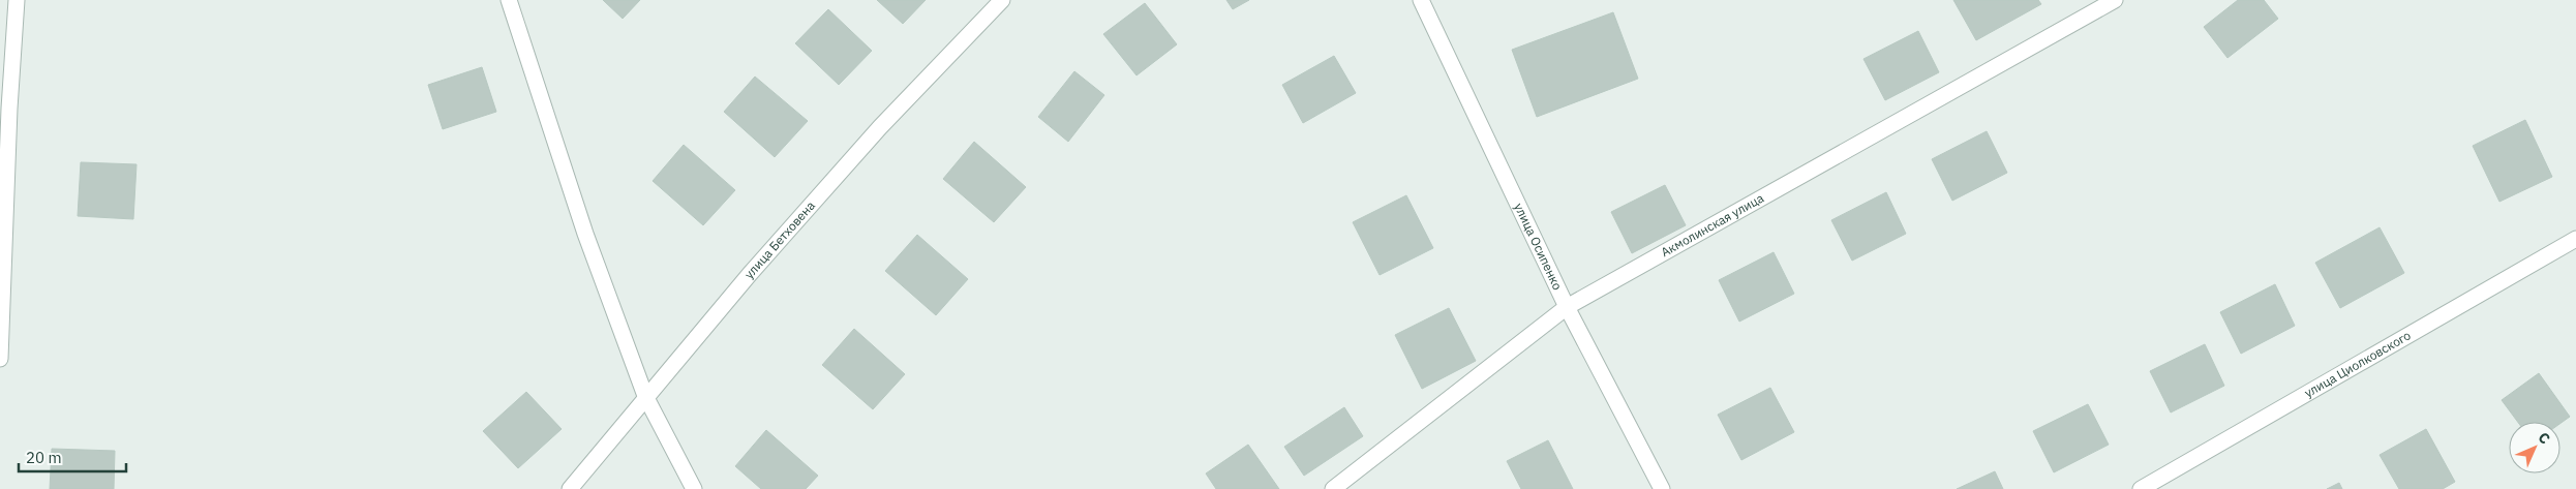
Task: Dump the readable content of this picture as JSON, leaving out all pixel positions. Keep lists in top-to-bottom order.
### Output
{
  "streets": {
    "street": [
      "Акмолинская улица",
      "улица Бетховена",
      "улица Осипенко",
      "улица Циолковского"
    ]
  },
  "crossings": [
    ["Акмолинская улица", "улица Осипенко"]
  ],
  "scale_bar": "20 m",
  "north": "top right"
}
